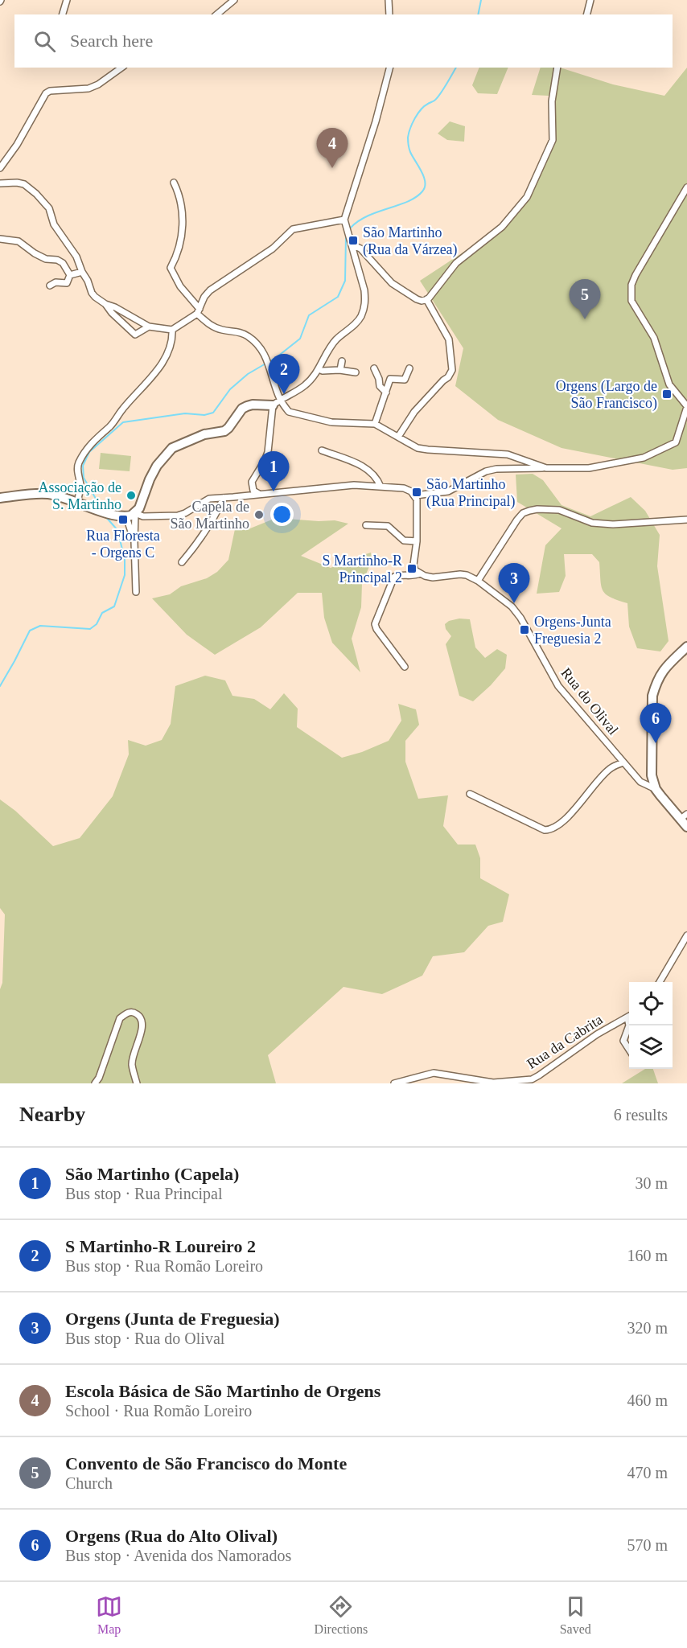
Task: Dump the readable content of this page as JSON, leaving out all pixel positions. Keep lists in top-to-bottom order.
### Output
{
  "streets": {
    "street": ["Rua do Olival", "Rua da Cabrita"]
  },
  "places": {
    "transit": [
      "São Martinho (Rua da Várzea)",
      "Orgens (Largo de São Francisco)",
      "São Martinho (Rua Principal)",
      "Rua Floresta - Orgens C",
      "S Martinho-R Principal 2",
      "Orgens-Junta Freguesia 2"
    ],
    "other": ["Associação de S. Martinho", "Capela de São Martinho"]
  },
  "page": {
    "search": "Search here",
    "pins": [
      "4",
      "5",
      "2",
      "1",
      "3",
      "6"
    ],
    "heading": ["Nearby", "6 results"],
    "list": [
      {
        "mark": "1",
        "name": "São Martinho (Capela)",
        "note": "Bus stop · Rua Principal",
        "value": "30 m"
      },
      {
        "mark": "2",
        "name": "S Martinho-R Loureiro 2",
        "note": "Bus stop · Rua Romão Loreiro",
        "value": "160 m"
      },
      {
        "mark": "3",
        "name": "Orgens (Junta de Freguesia)",
        "note": "Bus stop · Rua do Olival",
        "value": "320 m"
      },
      {
        "mark": "4",
        "name": "Escola Básica de São Martinho de Orgens",
        "note": "School · Rua Romão Loreiro",
        "value": "460 m"
      },
      {
        "mark": "5",
        "name": "Convento de São Francisco do Monte",
        "note": "Church",
        "value": "470 m"
      },
      {
        "mark": "6",
        "name": "Orgens (Rua do Alto Olival)",
        "note": "Bus stop · Avenida dos Namorados",
        "value": "570 m"
      }
    ],
    "nav": ["Map", "Directions", "Saved"]
  }
}
